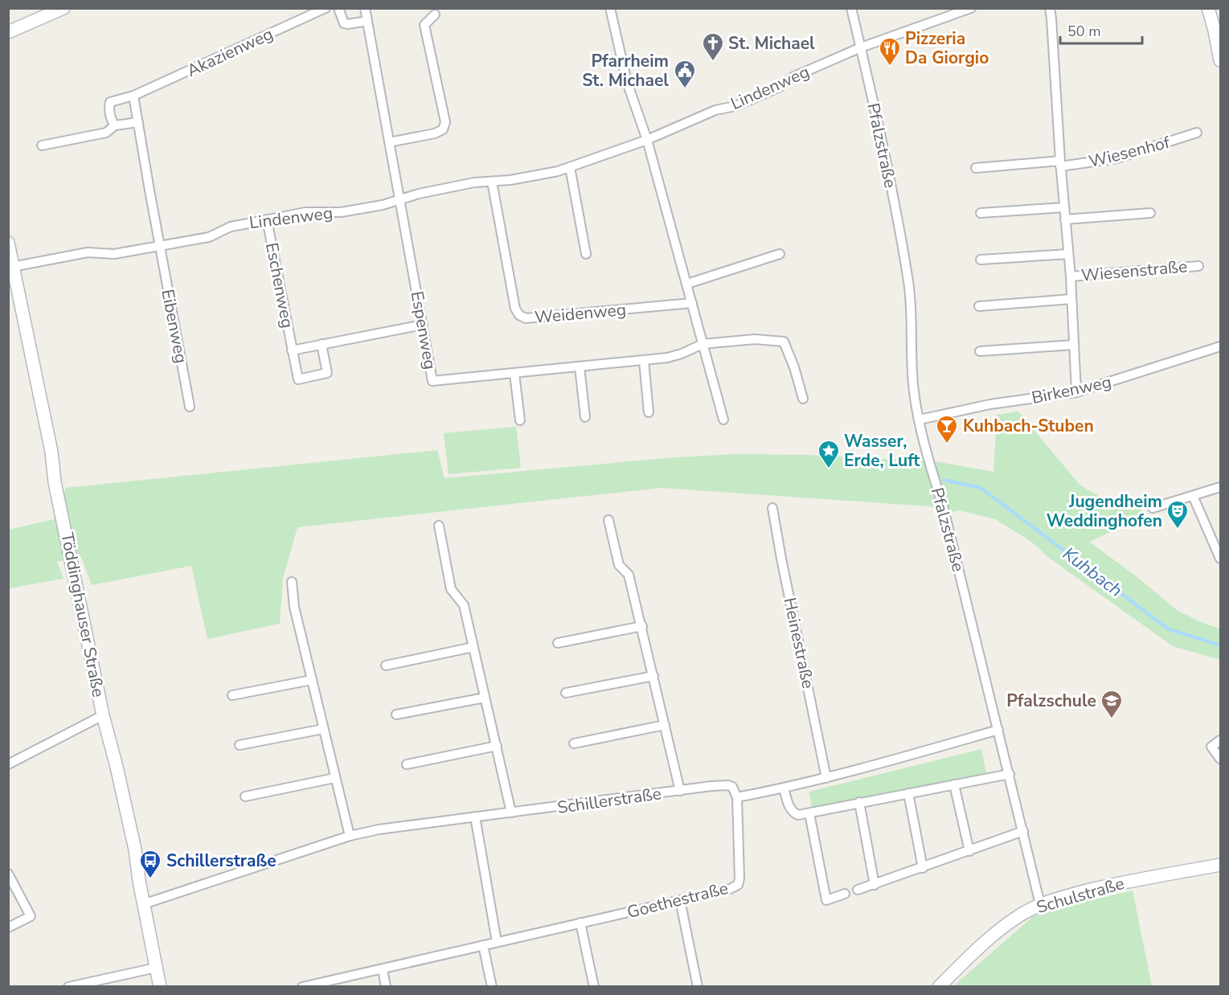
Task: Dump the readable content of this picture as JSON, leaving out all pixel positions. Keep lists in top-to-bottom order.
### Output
{
  "streets": {
    "street": [
      "Akazienweg",
      "Lindenweg",
      "Pfalzstraße",
      "Wiesenhof",
      "Wiesenstraße",
      "Eschenweg",
      "Weidenweg",
      "Eibenweg",
      "Espenweg",
      "Birkenweg",
      "Töddinghauser Straße",
      "Heinestraße",
      "Schillerstraße",
      "Schulstraße",
      "Goethestraße"
    ]
  },
  "crossings": [
    ["Lindenweg", "Pfalzstraße"],
    ["Lindenweg", "Eschenweg"],
    ["Lindenweg", "Weidenweg"],
    ["Lindenweg", "Eibenweg"],
    ["Lindenweg", "Espenweg"],
    ["Lindenweg", "Töddinghauser Straße"],
    ["Pfalzstraße", "Birkenweg"],
    ["Pfalzstraße", "Schulstraße"],
    ["Wiesenhof", "Wiesenstraße"],
    ["Wiesenstraße", "Birkenweg"],
    ["Eschenweg", "Espenweg"],
    ["Töddinghauser Straße", "Schillerstraße"],
    ["Schillerstraße", "Goethestraße"]
  ],
  "water": ["Kuhbach"],
  "places": {
    "church": ["St. Michael"],
    "restaurant": ["Pizzeria Da Giorgio"],
    "public building": ["Pfarrheim St. Michael"],
    "bar": ["Kuhbach-Stuben"],
    "place": ["Wasser, Erde, Luft"],
    "theatre": ["Jugendheim Weddinghofen"],
    "school or university": ["Pfalzschule"],
    "bus stop": ["Schillerstraße"]
  },
  "scale_bar": "50 m"
}
